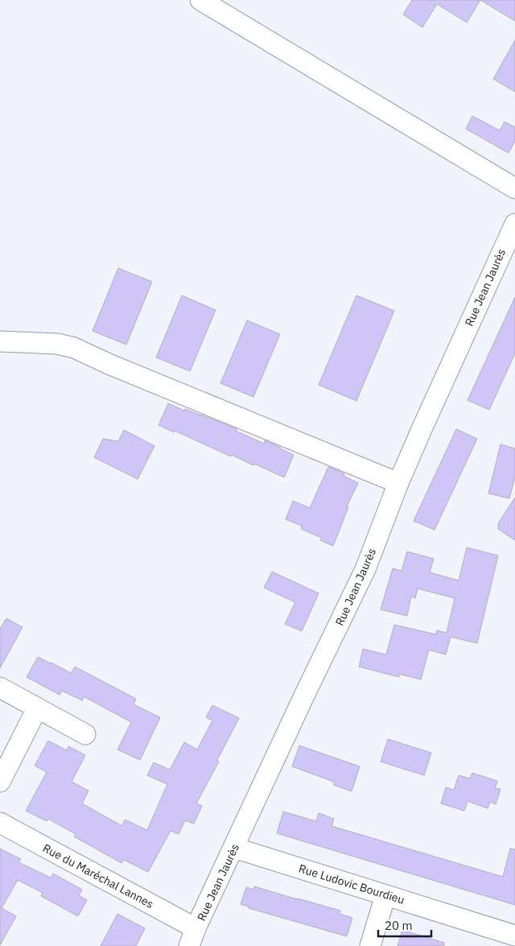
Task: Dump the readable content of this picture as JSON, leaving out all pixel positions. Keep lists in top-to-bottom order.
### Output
{
  "streets": {
    "street": ["Rue Jean Jaurès", "Rue du Maréchal Lannes", "Rue Ludovic Bourdieu"]
  },
  "crossings": [
    ["Rue Jean Jaurès", "Rue du Maréchal Lannes"],
    ["Rue Jean Jaurès", "Rue Ludovic Bourdieu"]
  ],
  "scale_bar": "20 m"
}
